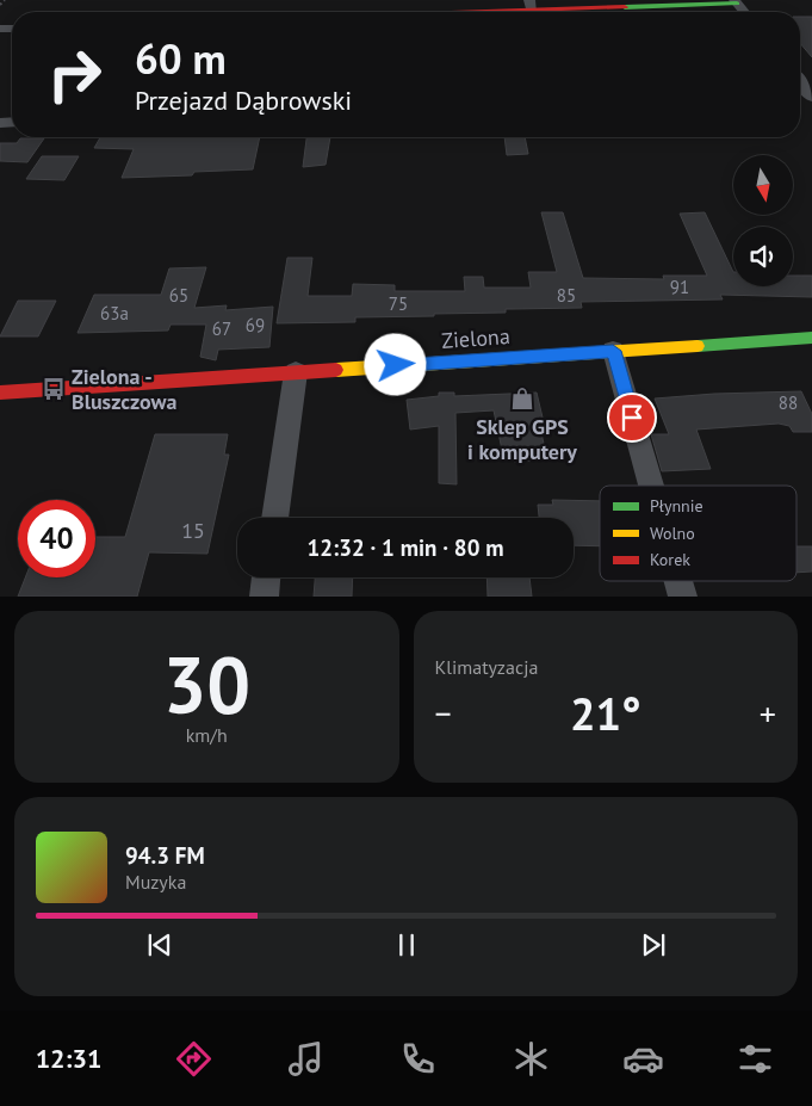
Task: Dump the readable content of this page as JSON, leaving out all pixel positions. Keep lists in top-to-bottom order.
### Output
{
  "streets": {
    "street": ["Zielona"]
  },
  "places": {
    "bus stop": ["Zielona - Bluszczowa"],
    "shop": ["Sklep GPS i komputery"]
  },
  "house_numbers": [
    "91",
    "65",
    "85",
    "75",
    "63a",
    "69",
    "67",
    "88",
    "15"
  ],
  "legend": ["Płynnie", "Wolno", "Korek"],
  "north": "bottom",
  "page": {
    "turn": ["60 m", "Przejazd Dąbrowski"],
    "limit": "40",
    "trip": "12:32 · 1 min · 80 m",
    "tile": [
      ["30", "km/h"],
      "Klimatyzacja"
    ],
    "heat": ["−", "21°", "+"],
    "song": ["94.3 FM", "Muzyka"],
    "tabs": "12:31"
  }
}
